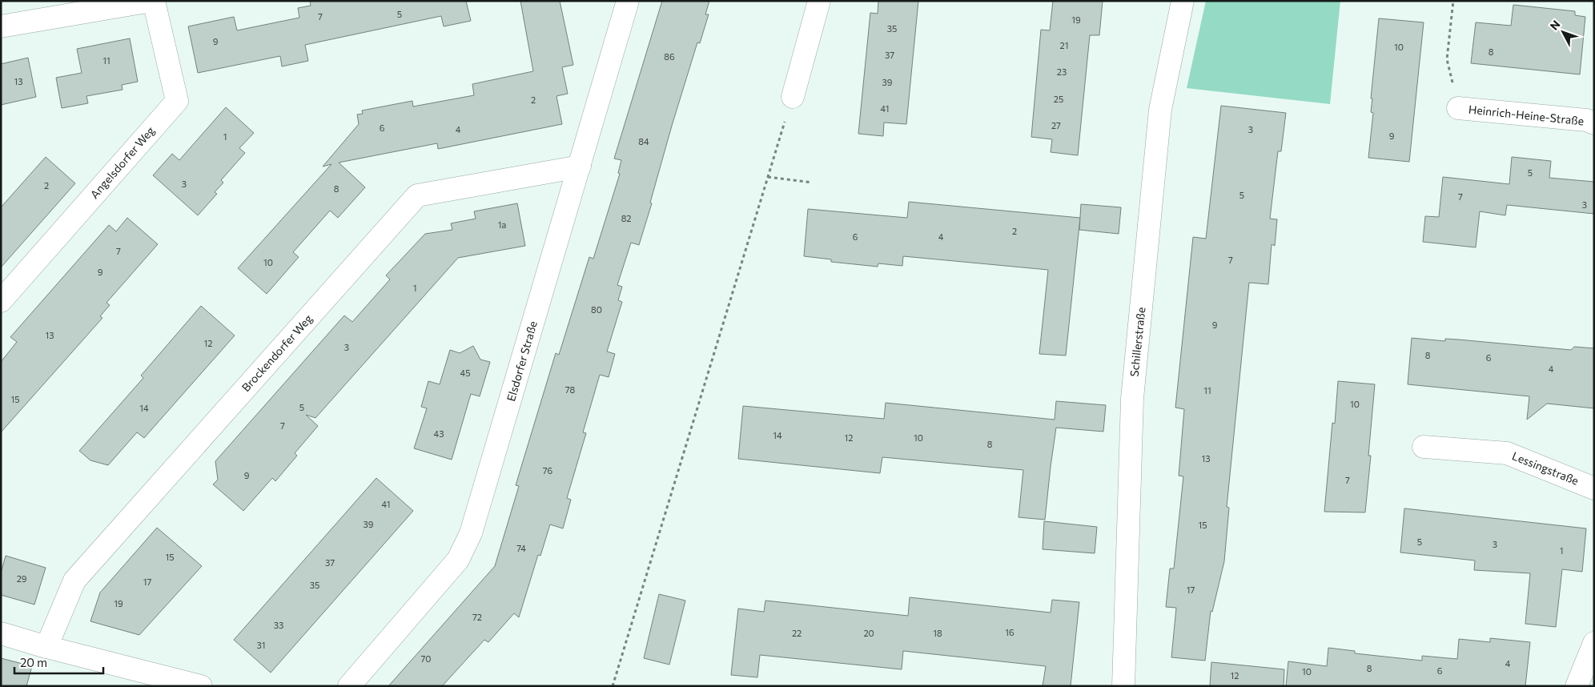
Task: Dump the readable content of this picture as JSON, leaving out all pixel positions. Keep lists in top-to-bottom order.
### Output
{
  "streets": {
    "street": [
      "Heinrich-Heine-Straße",
      "Angelsdorfer Weg",
      "Schillerstraße",
      "Brockendorfer Weg",
      "Elsdorfer Straße",
      "Lessingstraße"
    ]
  },
  "crossings": [
    ["Brockendorfer Weg", "Elsdorfer Straße"]
  ],
  "house_numbers": [
    "5",
    "7",
    "19",
    "35",
    "9",
    "21",
    "10",
    "8",
    "37",
    "86",
    "11",
    "23",
    "13",
    "39",
    "25",
    "2",
    "41",
    "27",
    "6",
    "4",
    "3",
    "9",
    "1",
    "84",
    "5",
    "3",
    "2",
    "8",
    "5",
    "7",
    "3",
    "82",
    "1a",
    "2",
    "6",
    "4",
    "7",
    "7",
    "10",
    "9",
    "1",
    "80",
    "9",
    "13",
    "12",
    "3",
    "8",
    "6",
    "4",
    "45",
    "78",
    "11",
    "15",
    "10",
    "5",
    "14",
    "7",
    "43",
    "14",
    "12",
    "10",
    "8",
    "13",
    "76",
    "9",
    "7",
    "41",
    "39",
    "15",
    "5",
    "3",
    "74",
    "1",
    "15",
    "37",
    "29",
    "17",
    "35",
    "17",
    "19",
    "72",
    "33",
    "16",
    "22",
    "20",
    "18",
    "31",
    "70",
    "4",
    "8",
    "6",
    "10",
    "12"
  ],
  "scale_bar": "20 m",
  "north": "top left"
}
